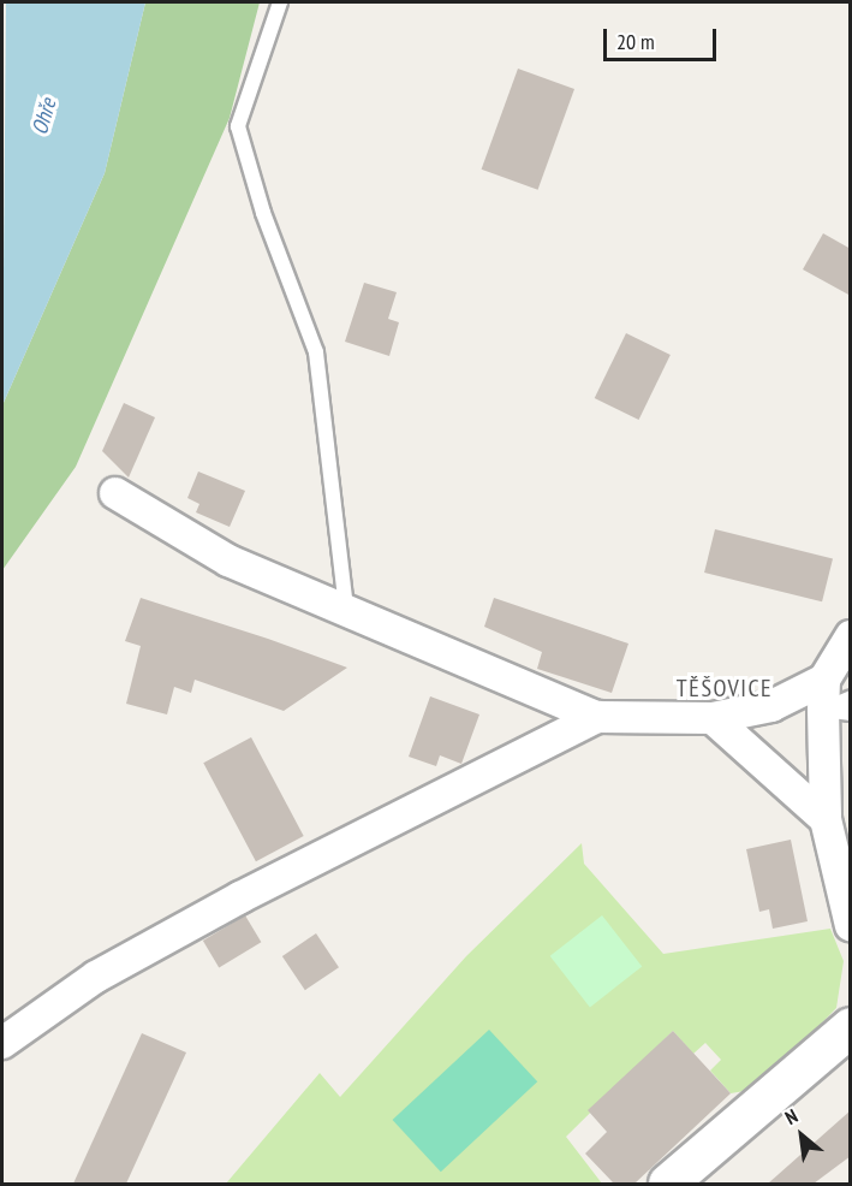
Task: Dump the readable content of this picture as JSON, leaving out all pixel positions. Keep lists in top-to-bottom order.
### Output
{
  "districts": ["TĚŠOVICE"],
  "water": ["Ohře"],
  "scale_bar": "20 m",
  "north": "top left"
}
